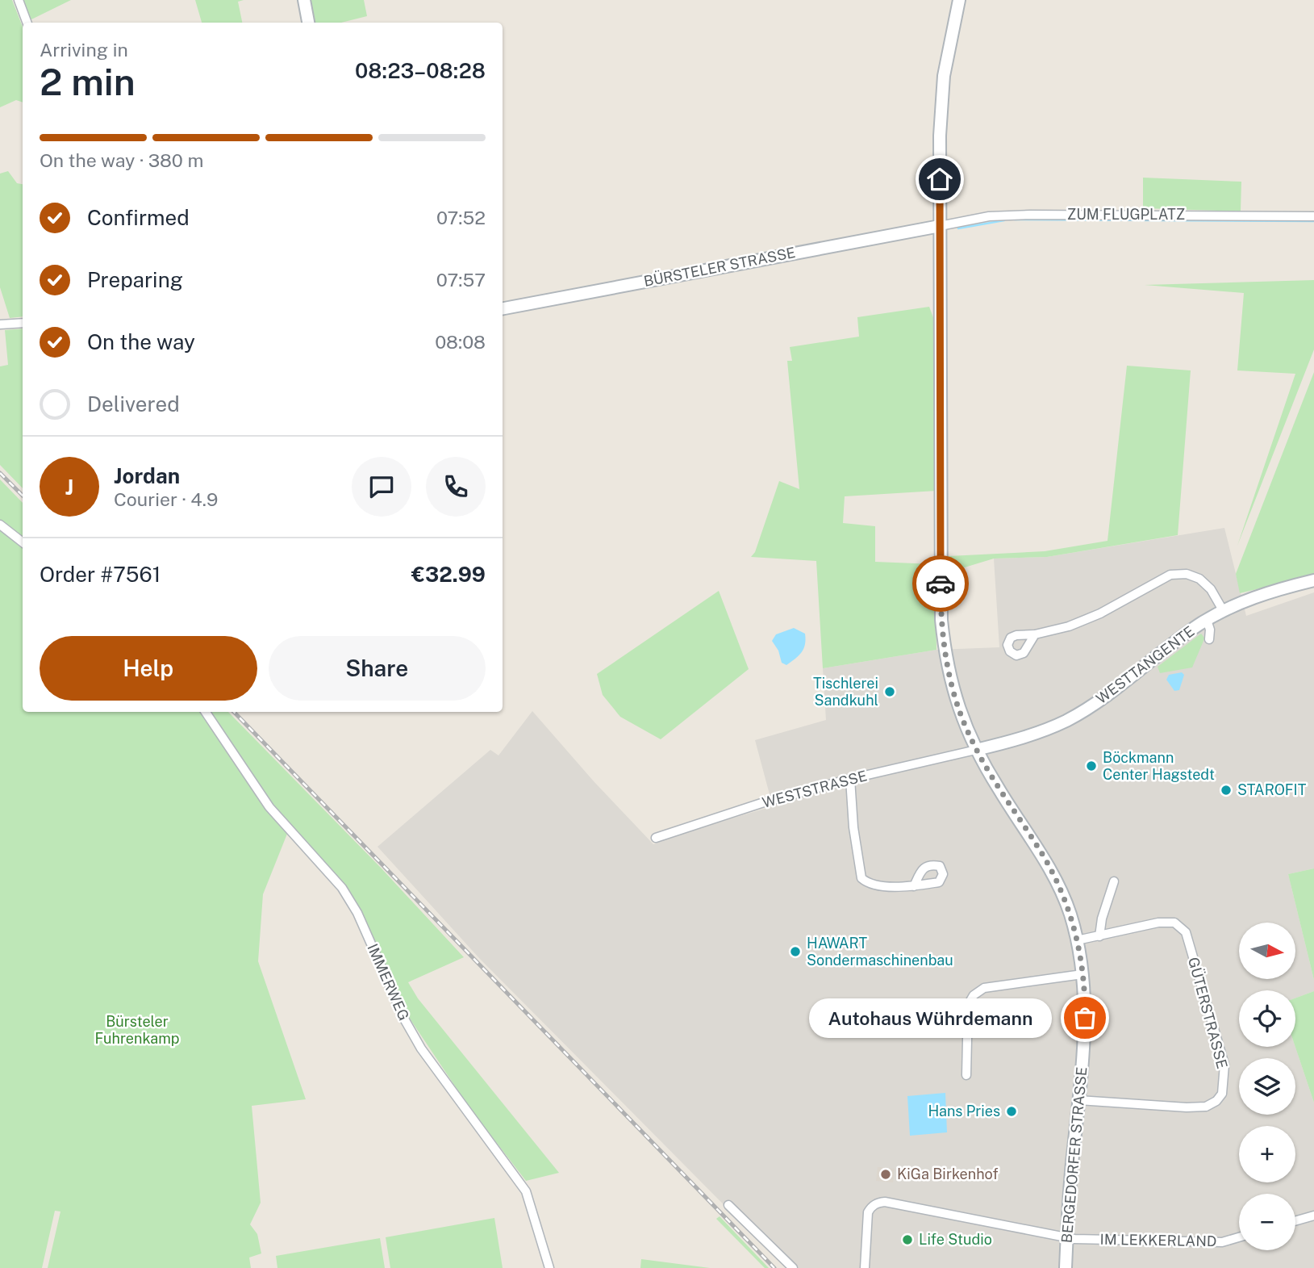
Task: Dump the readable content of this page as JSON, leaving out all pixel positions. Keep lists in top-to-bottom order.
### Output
{
  "streets": {
    "street": [
      "ZUM FLUGPLATZ",
      "BÜRSTELER STRASSE",
      "WESTTANGENTE",
      "WESTSTRASSE",
      "IMMERWEG",
      "GÜTERSTRASSE",
      "BERGEDORFER STRASSE",
      "IM LEKKERLAND"
    ]
  },
  "crossings": [
    ["ZUM FLUGPLATZ", "BÜRSTELER STRASSE"],
    ["ZUM FLUGPLATZ", "BERGEDORFER STRASSE"],
    ["BÜRSTELER STRASSE", "BERGEDORFER STRASSE"],
    ["WESTTANGENTE", "WESTSTRASSE"],
    ["WESTTANGENTE", "BERGEDORFER STRASSE"],
    ["WESTSTRASSE", "BERGEDORFER STRASSE"],
    ["GÜTERSTRASSE", "BERGEDORFER STRASSE"],
    ["BERGEDORFER STRASSE", "IM LEKKERLAND"]
  ],
  "parks": ["Bürsteler Fuhrenkamp"],
  "places": [
    "Tischlerei Sandkuhl",
    "Böckmann Center Hagstedt",
    "STAROFIT",
    "HAWART Sondermaschinenbau",
    "Autohaus Wührdemann",
    "Hans Pries",
    "KiGa Birkenhof",
    "Life Studio"
  ],
  "north": "right",
  "page": {
    "heading": ["2 min", "Arriving in", "08:23–08:28"],
    "panel": [
      "Jordan",
      "Courier · 4.9",
      "Order #7561",
      "€32.99"
    ],
    "bar": "On the way · 380 m",
    "list": [
      ["Confirmed", "07:52"],
      ["Preparing", "07:57"],
      ["On the way", "08:08"],
      "Delivered"
    ],
    "round": "J",
    "buttons": ["Help", "Share"],
    "map_buttons": ["+", "−"],
    "bubble": "Autohaus Wührdemann"
  }
}
